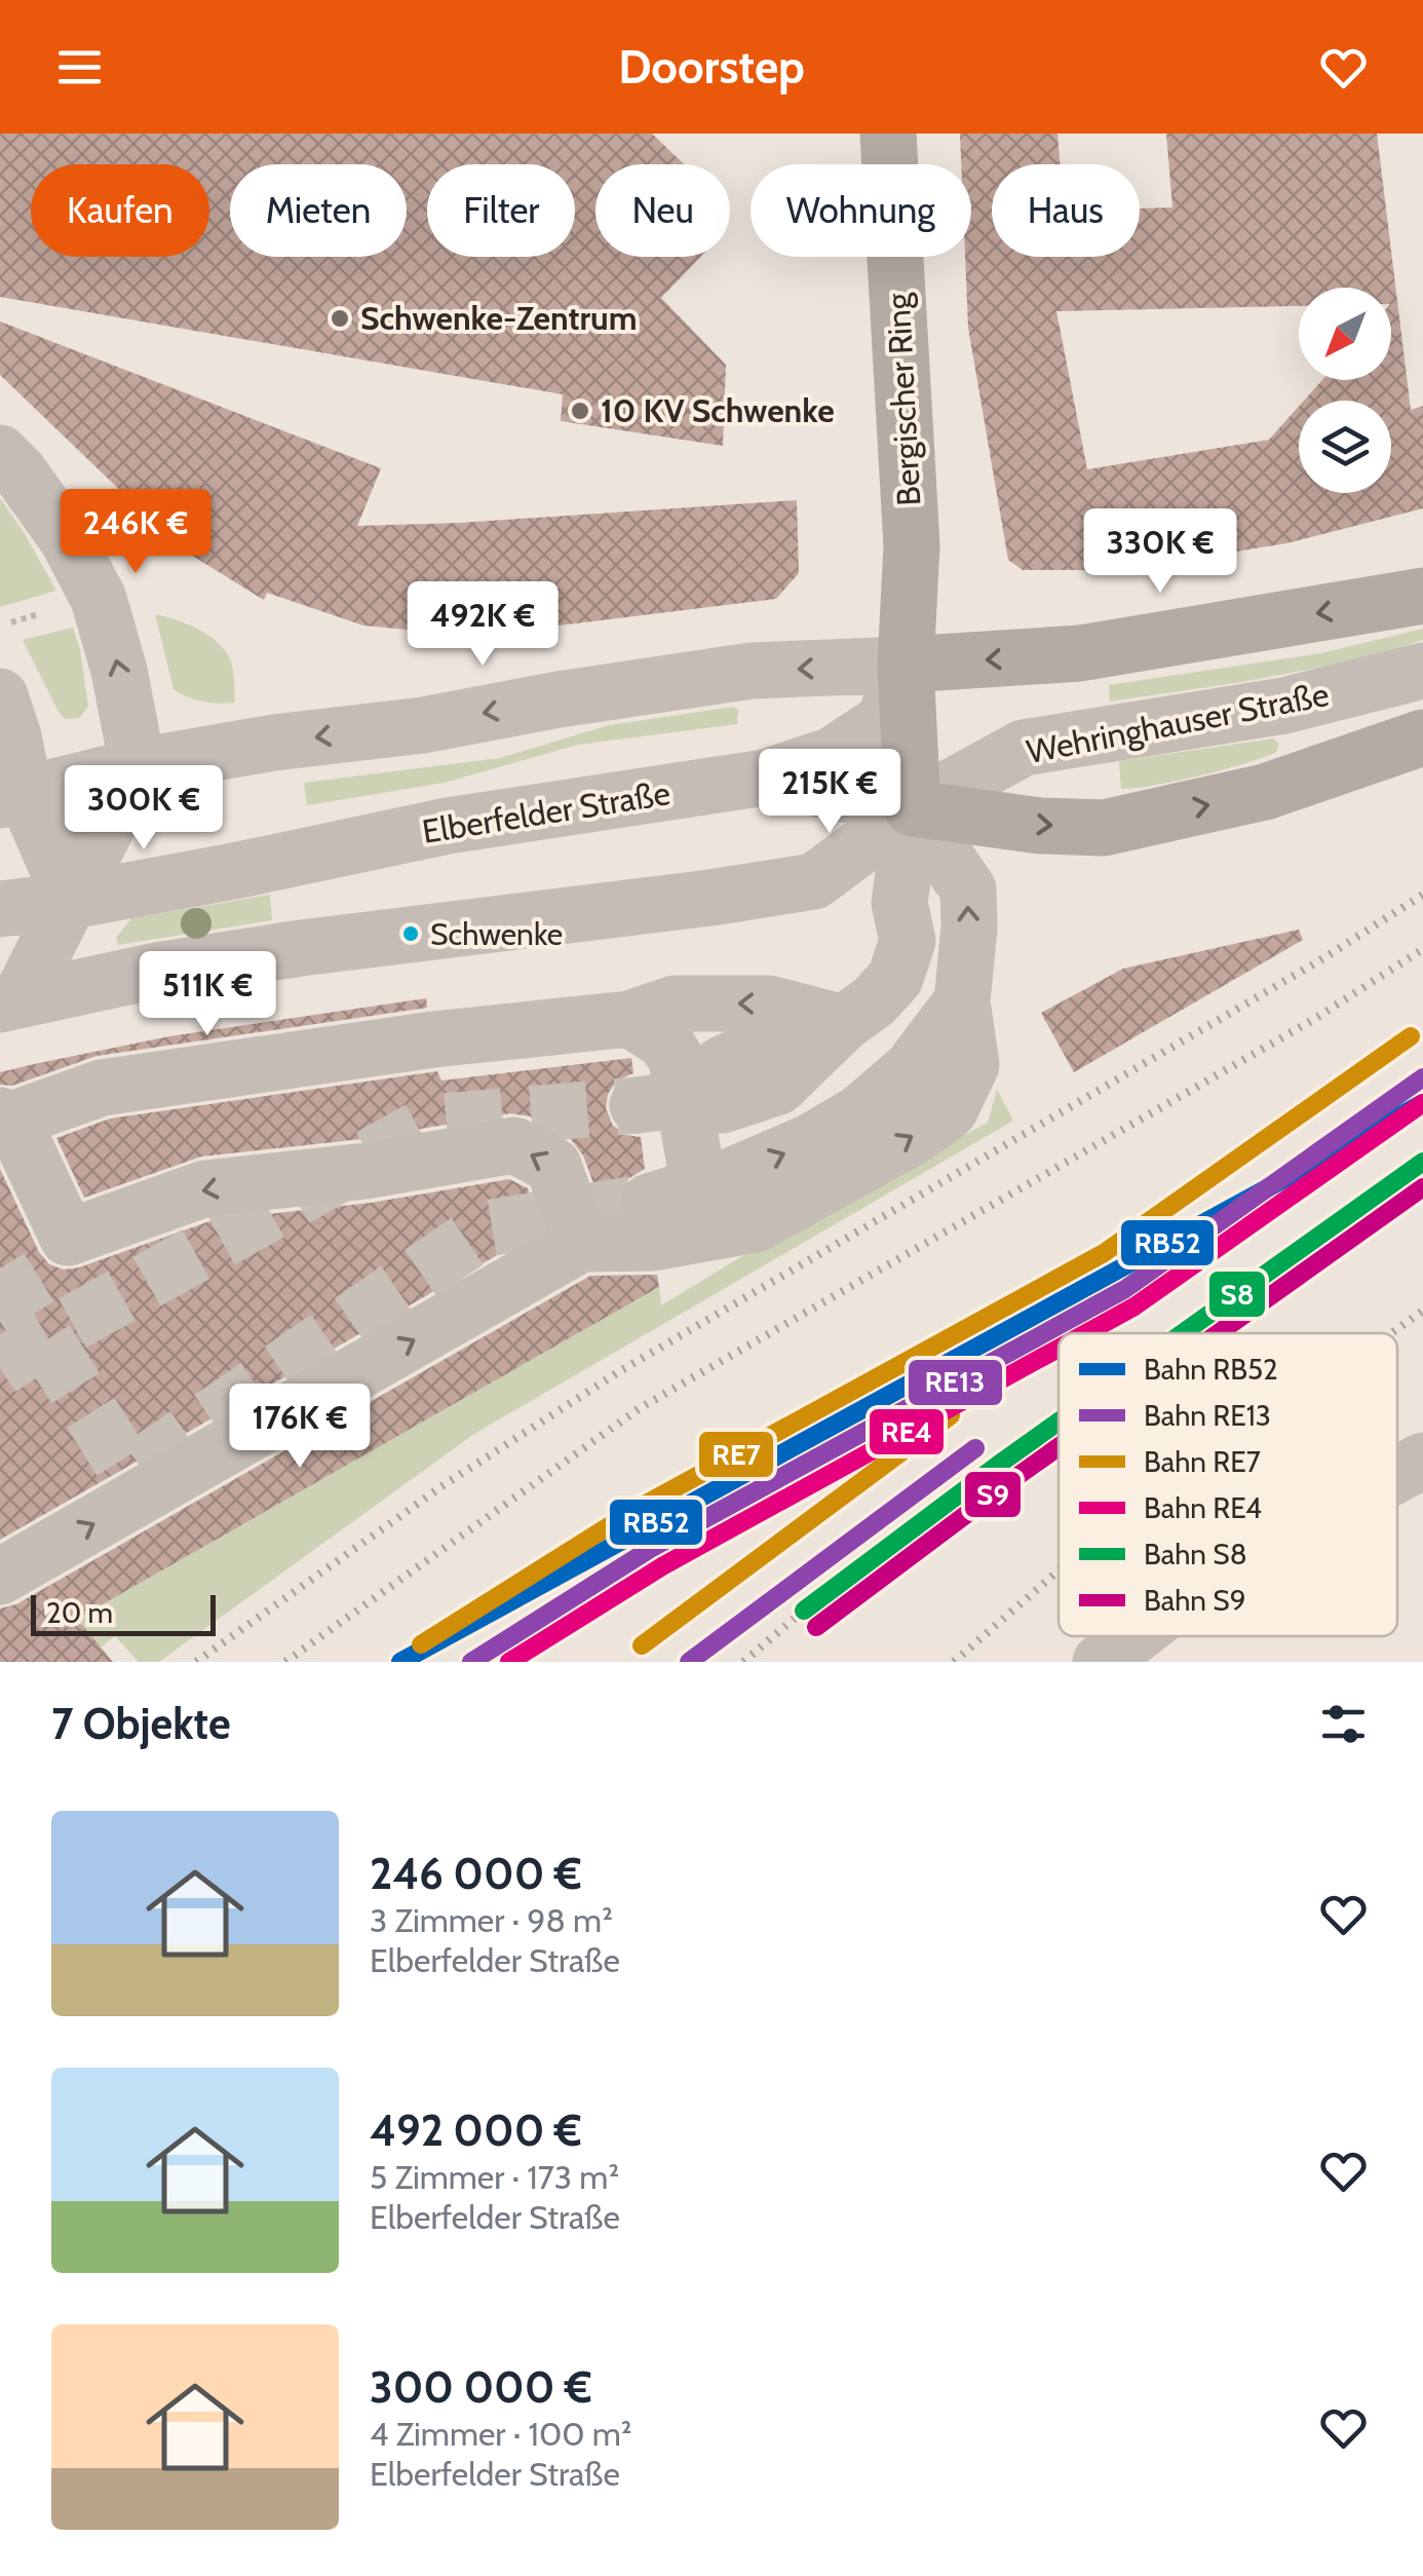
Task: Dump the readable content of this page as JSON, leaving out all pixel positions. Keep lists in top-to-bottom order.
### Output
{
  "streets": {
    "main road": ["Bergischer Ring"],
    "street": ["Wehringhauser Straße", "Elberfelder Straße"]
  },
  "crossings": [
    ["Bergischer Ring", "Wehringhauser Straße"],
    ["Bergischer Ring", "Elberfelder Straße"],
    ["Wehringhauser Straße", "Elberfelder Straße"]
  ],
  "places": ["Schwenke-Zentrum", "10 KV Schwenke", "Schwenke"],
  "lines": [
    "rail line RE7",
    "rail line RE13",
    "rail line RB52",
    "rail line RE4",
    "rail line S8",
    "rail line S9"
  ],
  "legend": [
    "Bahn RB52",
    "Bahn RE13",
    "Bahn RE7",
    "Bahn RE4",
    "Bahn S8",
    "Bahn S9"
  ],
  "scale_bar": "20 m",
  "north": "bottom left",
  "page": {
    "header": "Doorstep",
    "chip": [
      "Kaufen",
      "Mieten",
      "Filter",
      "Neu",
      "Wohnung",
      "Haus"
    ],
    "price": [
      "246K €",
      "330K €",
      "492K €",
      "215K €",
      "300K €",
      "511K €",
      "176K €"
    ],
    "scale": "20 m",
    "heading": "7 Objekte",
    "list": [
      {
        "name": "246 000 €",
        "note": "3 Zimmer · 98 m² · Elberfelder Straße"
      },
      {
        "name": "492 000 €",
        "note": "5 Zimmer · 173 m² · Elberfelder Straße"
      },
      {
        "name": "300 000 €",
        "note": "4 Zimmer · 100 m² · Elberfelder Straße"
      }
    ]
  }
}
